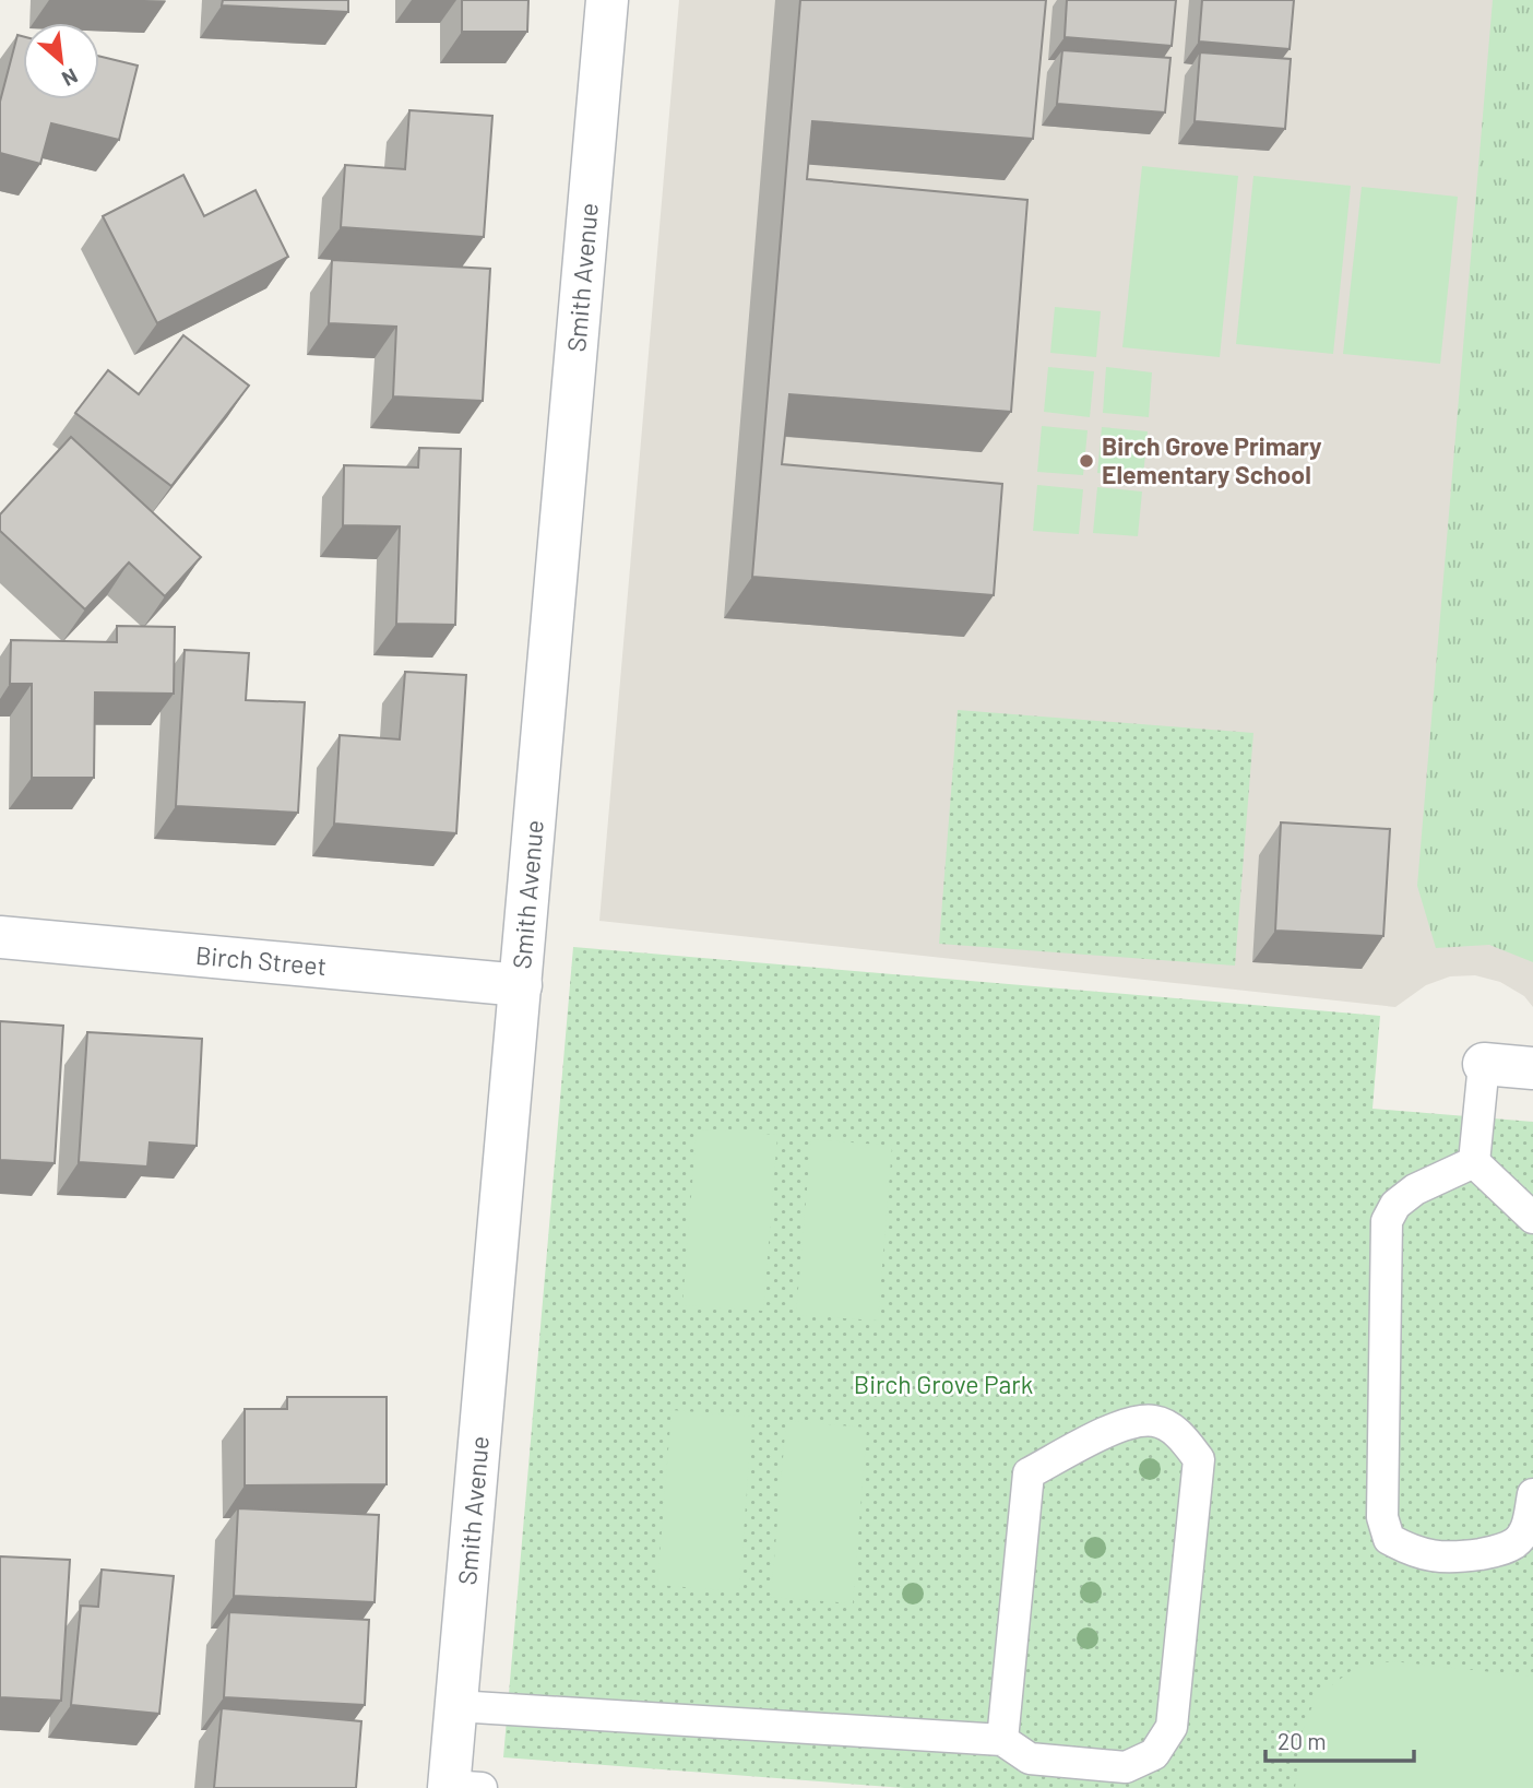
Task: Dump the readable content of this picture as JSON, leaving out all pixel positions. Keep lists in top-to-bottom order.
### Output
{
  "streets": {
    "street": ["Smith Avenue", "Birch Street"]
  },
  "crossings": [
    ["Smith Avenue", "Birch Street"]
  ],
  "parks": ["Birch Grove Park"],
  "places": ["Birch Grove Primary Elementary School"],
  "scale_bar": "20 m",
  "north": "bottom right"
}
